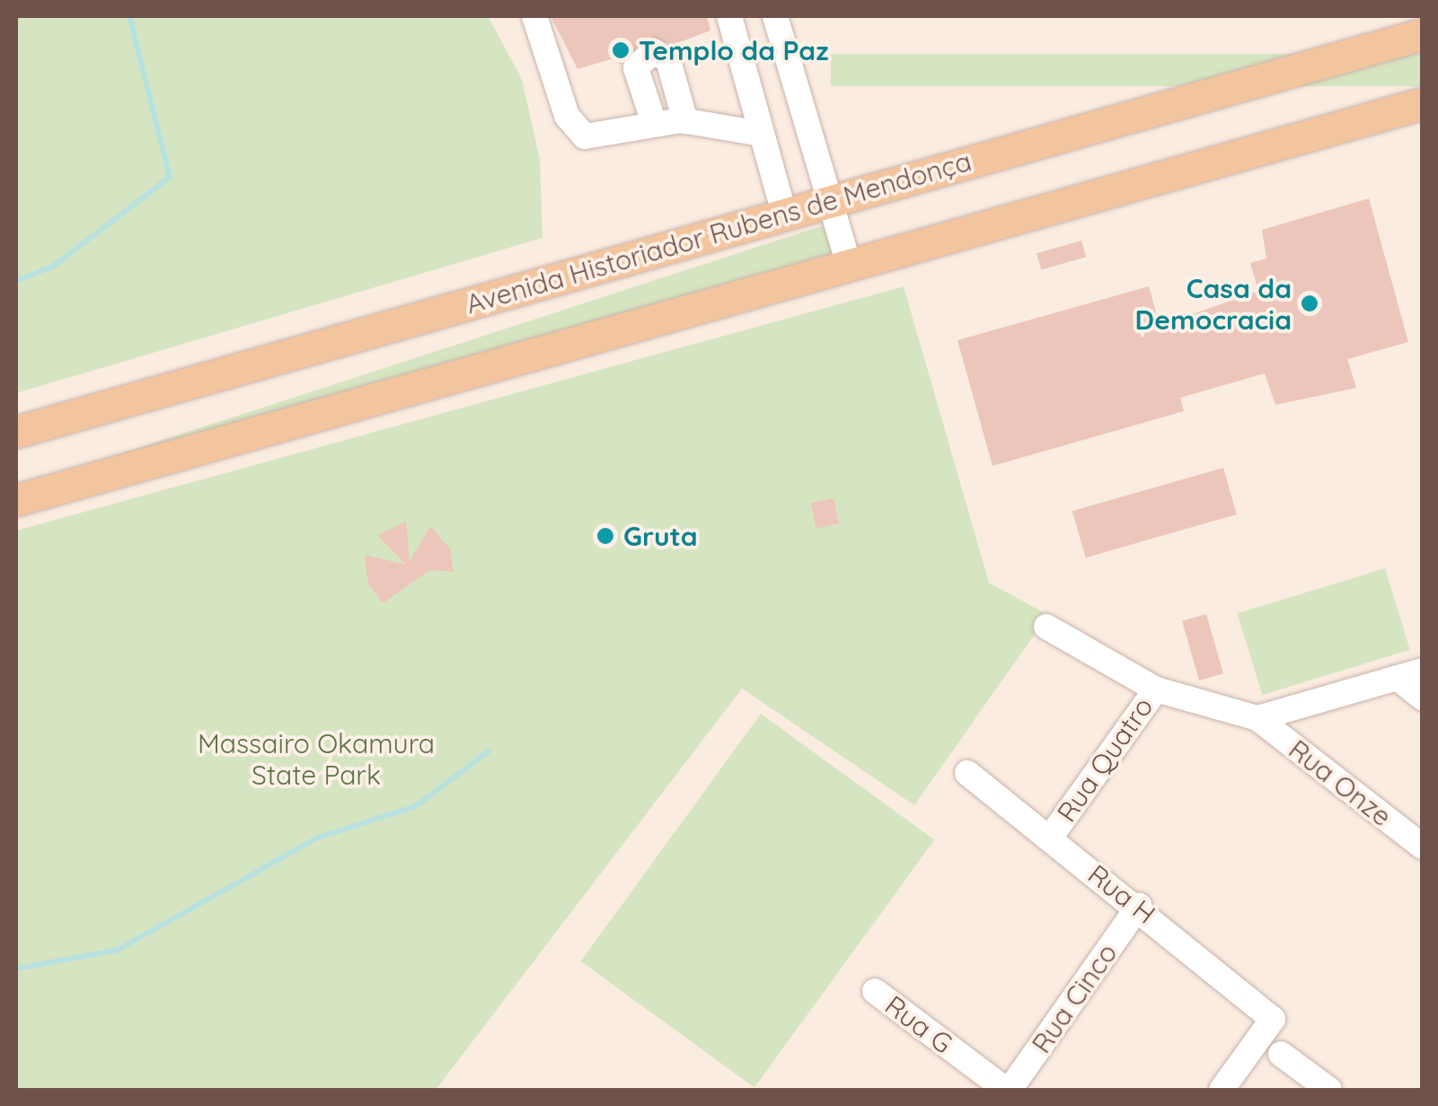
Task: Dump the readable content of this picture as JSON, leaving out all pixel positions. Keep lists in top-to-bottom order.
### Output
{
  "streets": {
    "main road": ["Avenida Historiador Rubens de Mendonça"],
    "street": [
      "Rua Quatro",
      "Rua Onze",
      "Rua H",
      "Rua Cinco",
      "Rua G"
    ]
  },
  "crossings": [
    ["Rua Quatro", "Rua Onze"],
    ["Rua Quatro", "Rua H"],
    ["Rua H", "Rua Cinco"],
    ["Rua Cinco", "Rua G"]
  ],
  "parks": ["Massairo Okamura State Park"],
  "places": ["Templo da Paz", "Casa da Democracia", "Gruta"]
}
